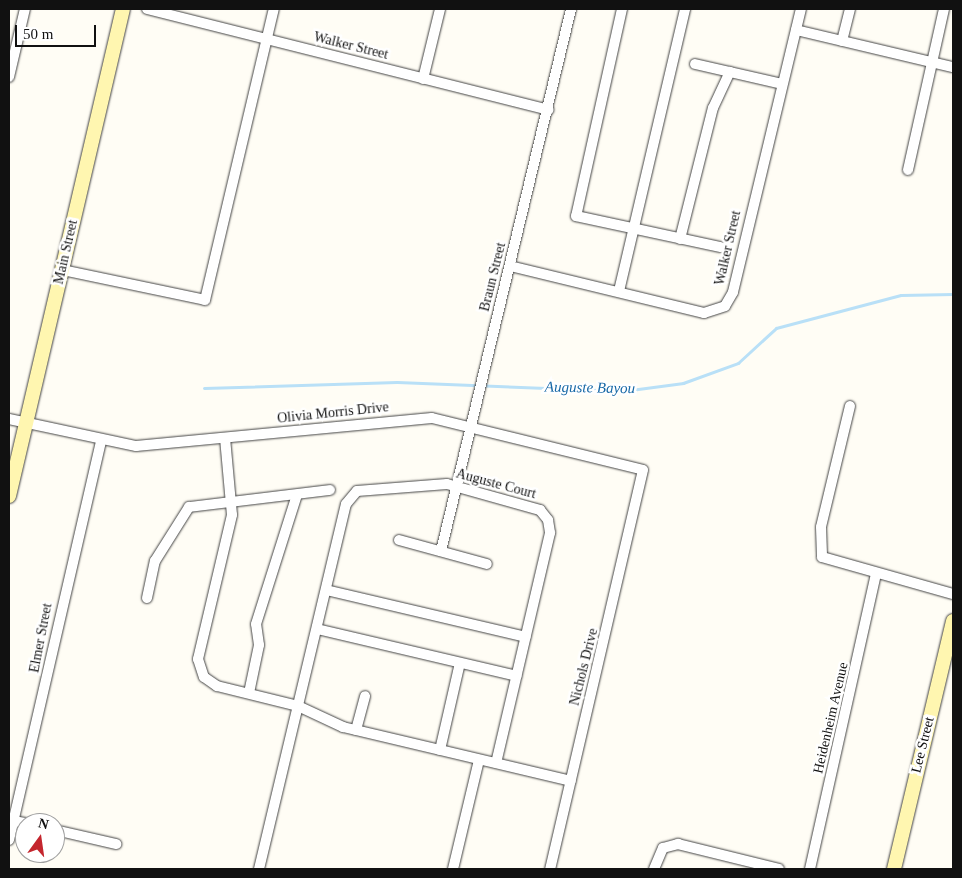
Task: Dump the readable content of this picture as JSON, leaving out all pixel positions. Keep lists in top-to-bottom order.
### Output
{
  "streets": {
    "street": [
      "Walker Street",
      "Main Street",
      "Braun Street",
      "Olivia Morris Drive",
      "Auguste Court",
      "Elmer Street",
      "Nichols Drive",
      "Heidenheim Avenue",
      "Lee Street"
    ]
  },
  "crossings": [
    ["Walker Street", "Braun Street"],
    ["Main Street", "Olivia Morris Drive"],
    ["Braun Street", "Olivia Morris Drive"],
    ["Braun Street", "Auguste Court"],
    ["Olivia Morris Drive", "Elmer Street"],
    ["Olivia Morris Drive", "Nichols Drive"]
  ],
  "water": ["Auguste Bayou"],
  "scale_bar": "50 m",
  "north": "top"
}
